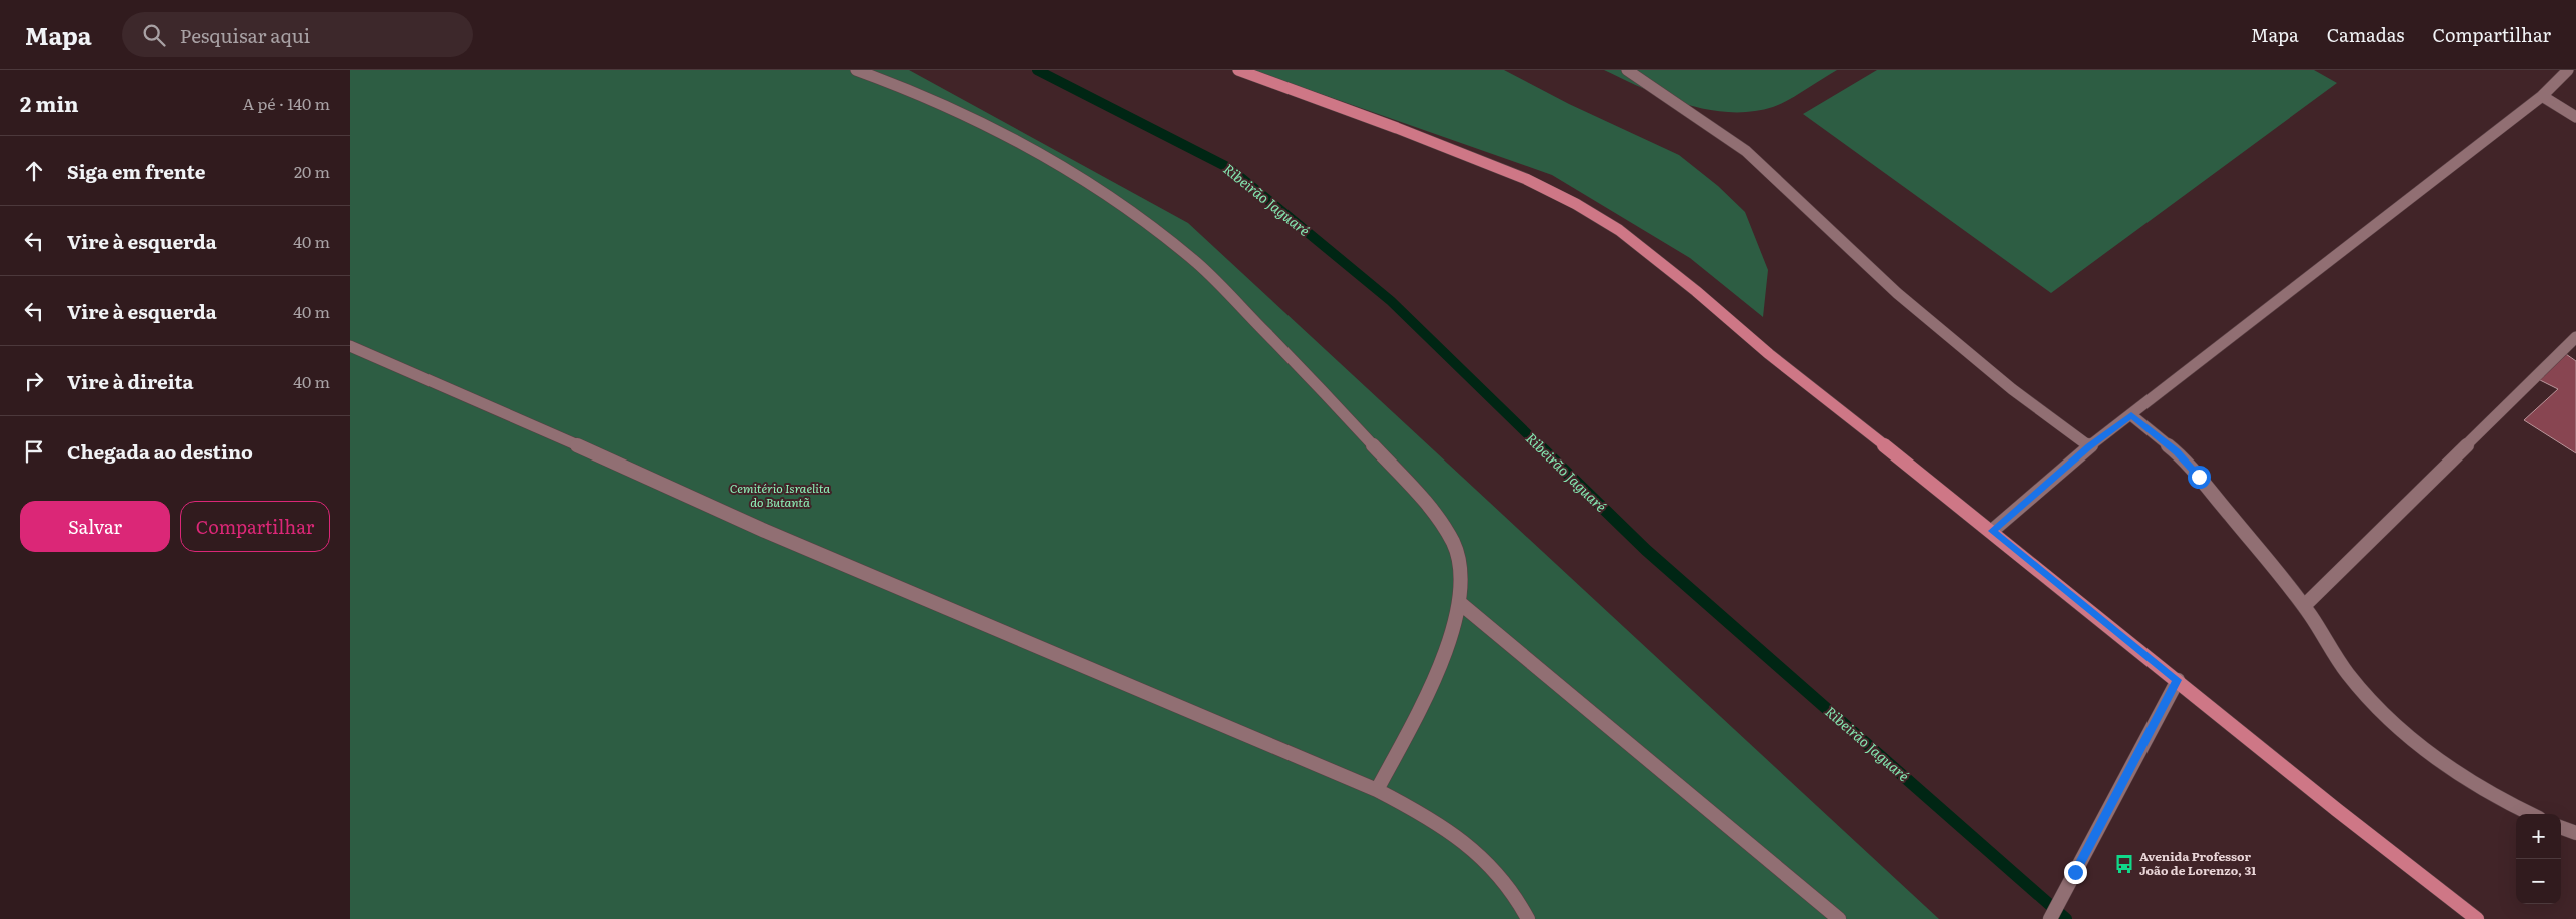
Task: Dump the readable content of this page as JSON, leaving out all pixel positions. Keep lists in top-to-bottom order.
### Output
{
  "water": ["Ribeirão Jaguaré"],
  "parks": ["Cemitério Israelita do Butantã"],
  "places": {
    "bus stop": ["Avenida Professor João de Lorenzo, 31"]
  },
  "page": {
    "header": "Mapa",
    "search": "Pesquisar aqui",
    "nav": ["Mapa", "Camadas", "Compartilhar"],
    "heading": ["2 min", "A pé · 140 m"],
    "list": [
      ["Siga em frente", "20 m"],
      ["Vire à esquerda", "40 m"],
      ["Vire à esquerda", "40 m"],
      ["Vire à direita", "40 m"],
      "Chegada ao destino"
    ],
    "buttons": ["Salvar", "Compartilhar"],
    "map_buttons": ["+", "−"]
  }
}
